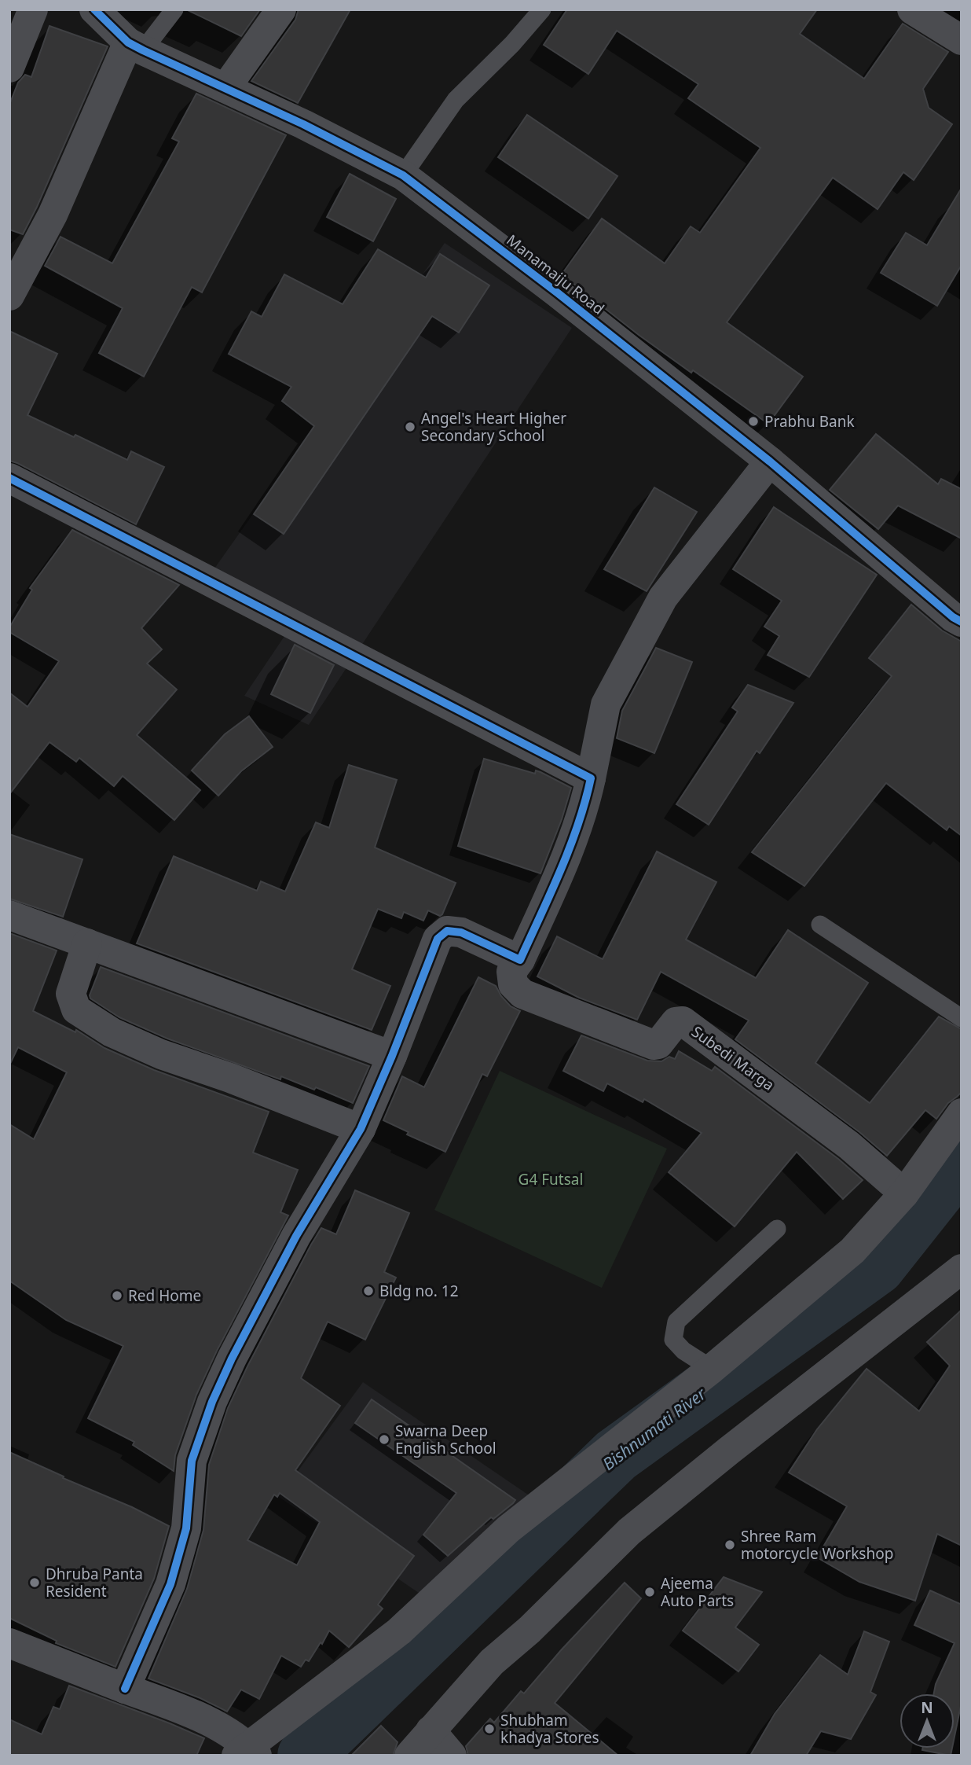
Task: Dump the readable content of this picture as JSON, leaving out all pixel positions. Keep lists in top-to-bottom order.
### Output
{
  "streets": {
    "street": ["Manamaiju Road", "Subedi Marga"]
  },
  "water": ["Bishnumati River"],
  "parks": ["G4 Futsal"],
  "places": [
    "Prabhu Bank",
    "Angel's Heart Higher Secondary School",
    "Bldg no. 12",
    "Red Home",
    "Swarna Deep English School",
    "Shree Ram motorcycle Workshop",
    "Dhruba Panta Resident",
    "Ajeema Auto Parts",
    "Shubham khadya Stores"
  ],
  "north": "top"
}
